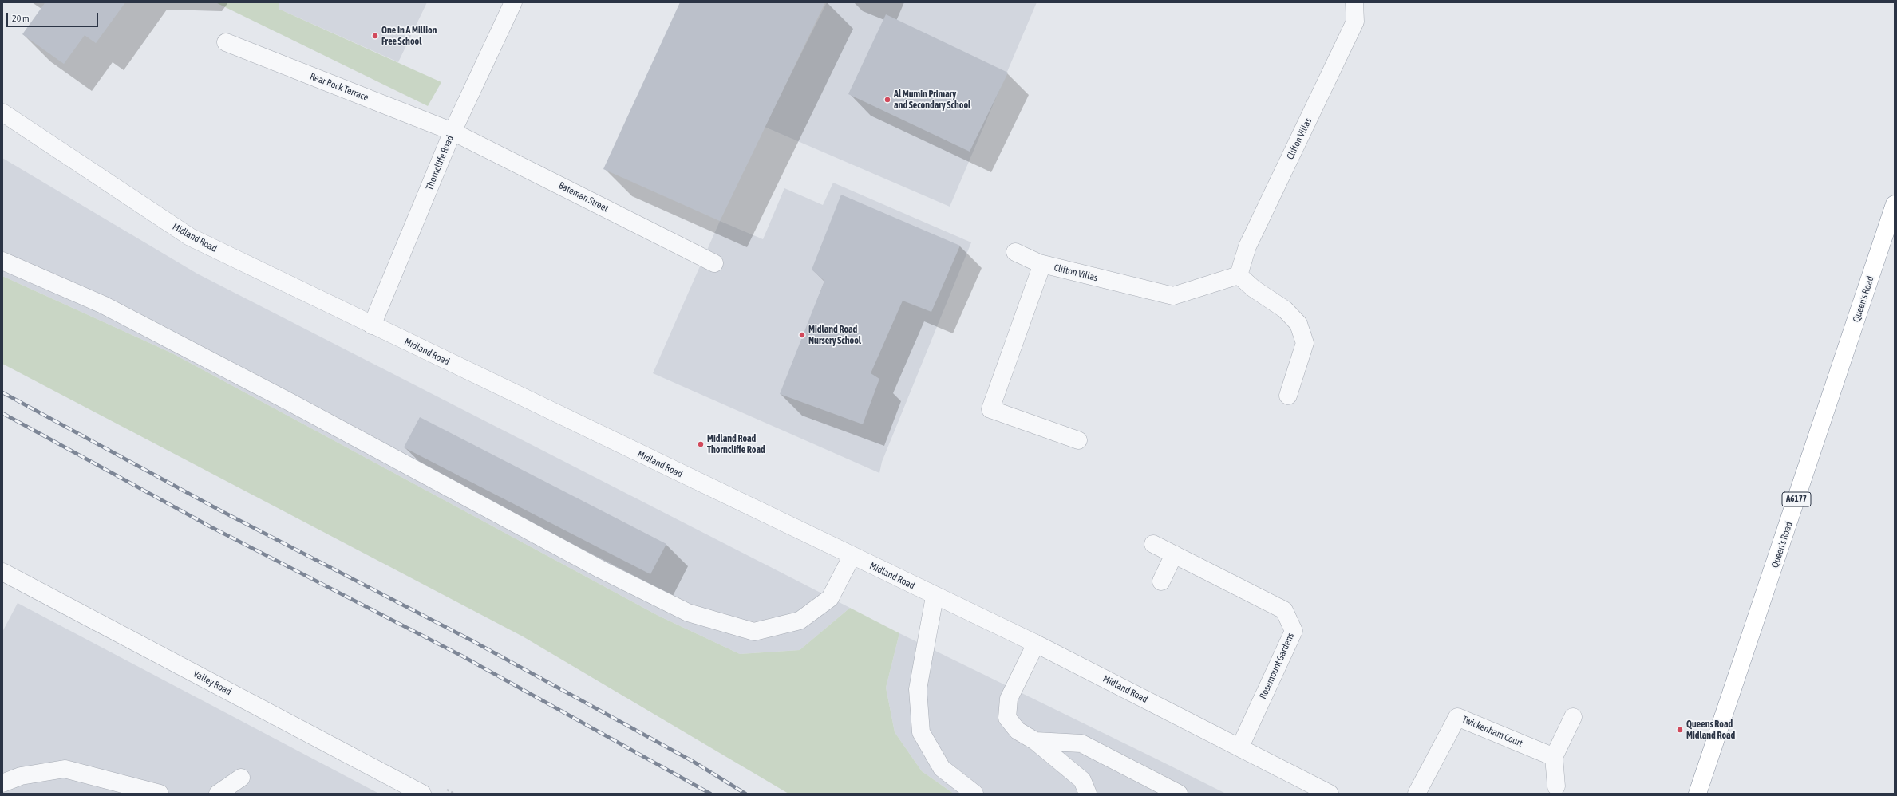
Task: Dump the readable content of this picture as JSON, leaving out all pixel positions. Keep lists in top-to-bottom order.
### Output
{
  "streets": {
    "highway": ["Queen's Road", "A6177"],
    "street": [
      "Rear Rock Terrace",
      "Clifton Villas",
      "Thorncliffe Road",
      "Bateman Street",
      "Midland Road",
      "Rosemount Gardens",
      "Valley Road",
      "Twickenham Court"
    ]
  },
  "crossings": [
    ["Rear Rock Terrace", "Thorncliffe Road"],
    ["Rear Rock Terrace", "Bateman Street"],
    ["Thorncliffe Road", "Bateman Street"],
    ["Thorncliffe Road", "Midland Road"],
    ["Midland Road", "Rosemount Gardens"]
  ],
  "places": [
    "One In A Million Free School",
    "Al Mumin Primary and Secondary School",
    "Midland Road Nursery School",
    "Midland Road Thorncliffe Road",
    "Queens Road Midland Road"
  ],
  "scale_bar": "20 m"
}
